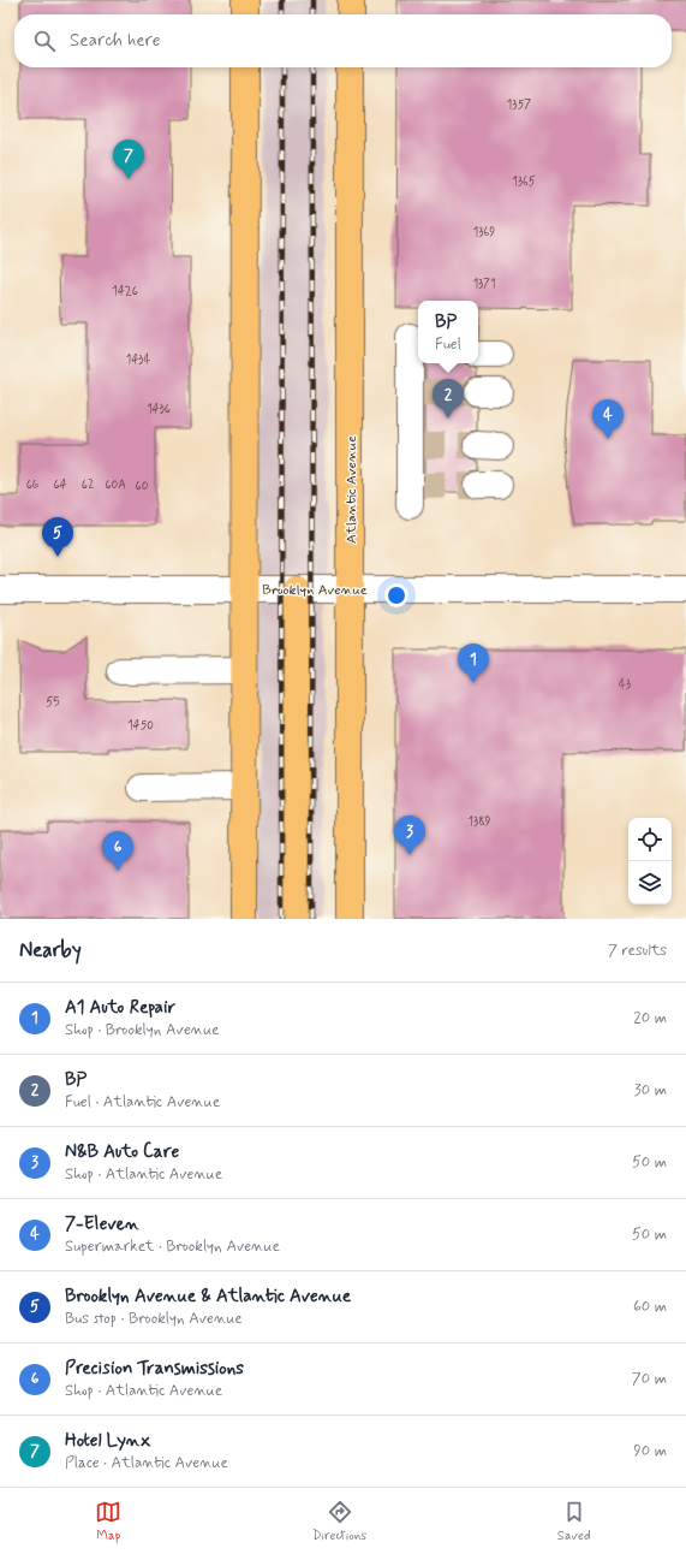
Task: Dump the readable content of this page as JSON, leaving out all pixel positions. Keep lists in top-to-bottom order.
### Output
{
  "streets": {
    "main road": ["Atlantic Avenue"],
    "street": ["Brooklyn Avenue"]
  },
  "crossings": [
    ["Atlantic Avenue", "Brooklyn Avenue"]
  ],
  "house_numbers": [
    "1357",
    "1365",
    "1369",
    "1371",
    "1426",
    "1434",
    "1436",
    "66",
    "64",
    "62",
    "60A",
    "60",
    "43",
    "55",
    "1450",
    "1389"
  ],
  "page": {
    "search": "Search here",
    "pins": [
      "7",
      "2",
      "4",
      "5",
      "1",
      "3",
      "6"
    ],
    "popup": ["BP", "Fuel"],
    "heading": ["Nearby", "7 results"],
    "list": [
      {
        "mark": "1",
        "name": "A1 Auto Repair",
        "note": "Shop · Brooklyn Avenue",
        "value": "20 m"
      },
      {
        "mark": "2",
        "name": "BP",
        "note": "Fuel · Atlantic Avenue",
        "value": "30 m"
      },
      {
        "mark": "3",
        "name": "N&B Auto Care",
        "note": "Shop · Atlantic Avenue",
        "value": "50 m"
      },
      {
        "mark": "4",
        "name": "7-Eleven",
        "note": "Supermarket · Brooklyn Avenue",
        "value": "50 m"
      },
      {
        "mark": "5",
        "name": "Brooklyn Avenue & Atlantic Avenue",
        "note": "Bus stop · Brooklyn Avenue",
        "value": "60 m"
      },
      {
        "mark": "6",
        "name": "Precision Transmissions",
        "note": "Shop · Atlantic Avenue",
        "value": "70 m"
      },
      {
        "mark": "7",
        "name": "Hotel Lynx",
        "note": "Place · Atlantic Avenue",
        "value": "90 m"
      }
    ],
    "nav": ["Map", "Directions", "Saved"]
  }
}
